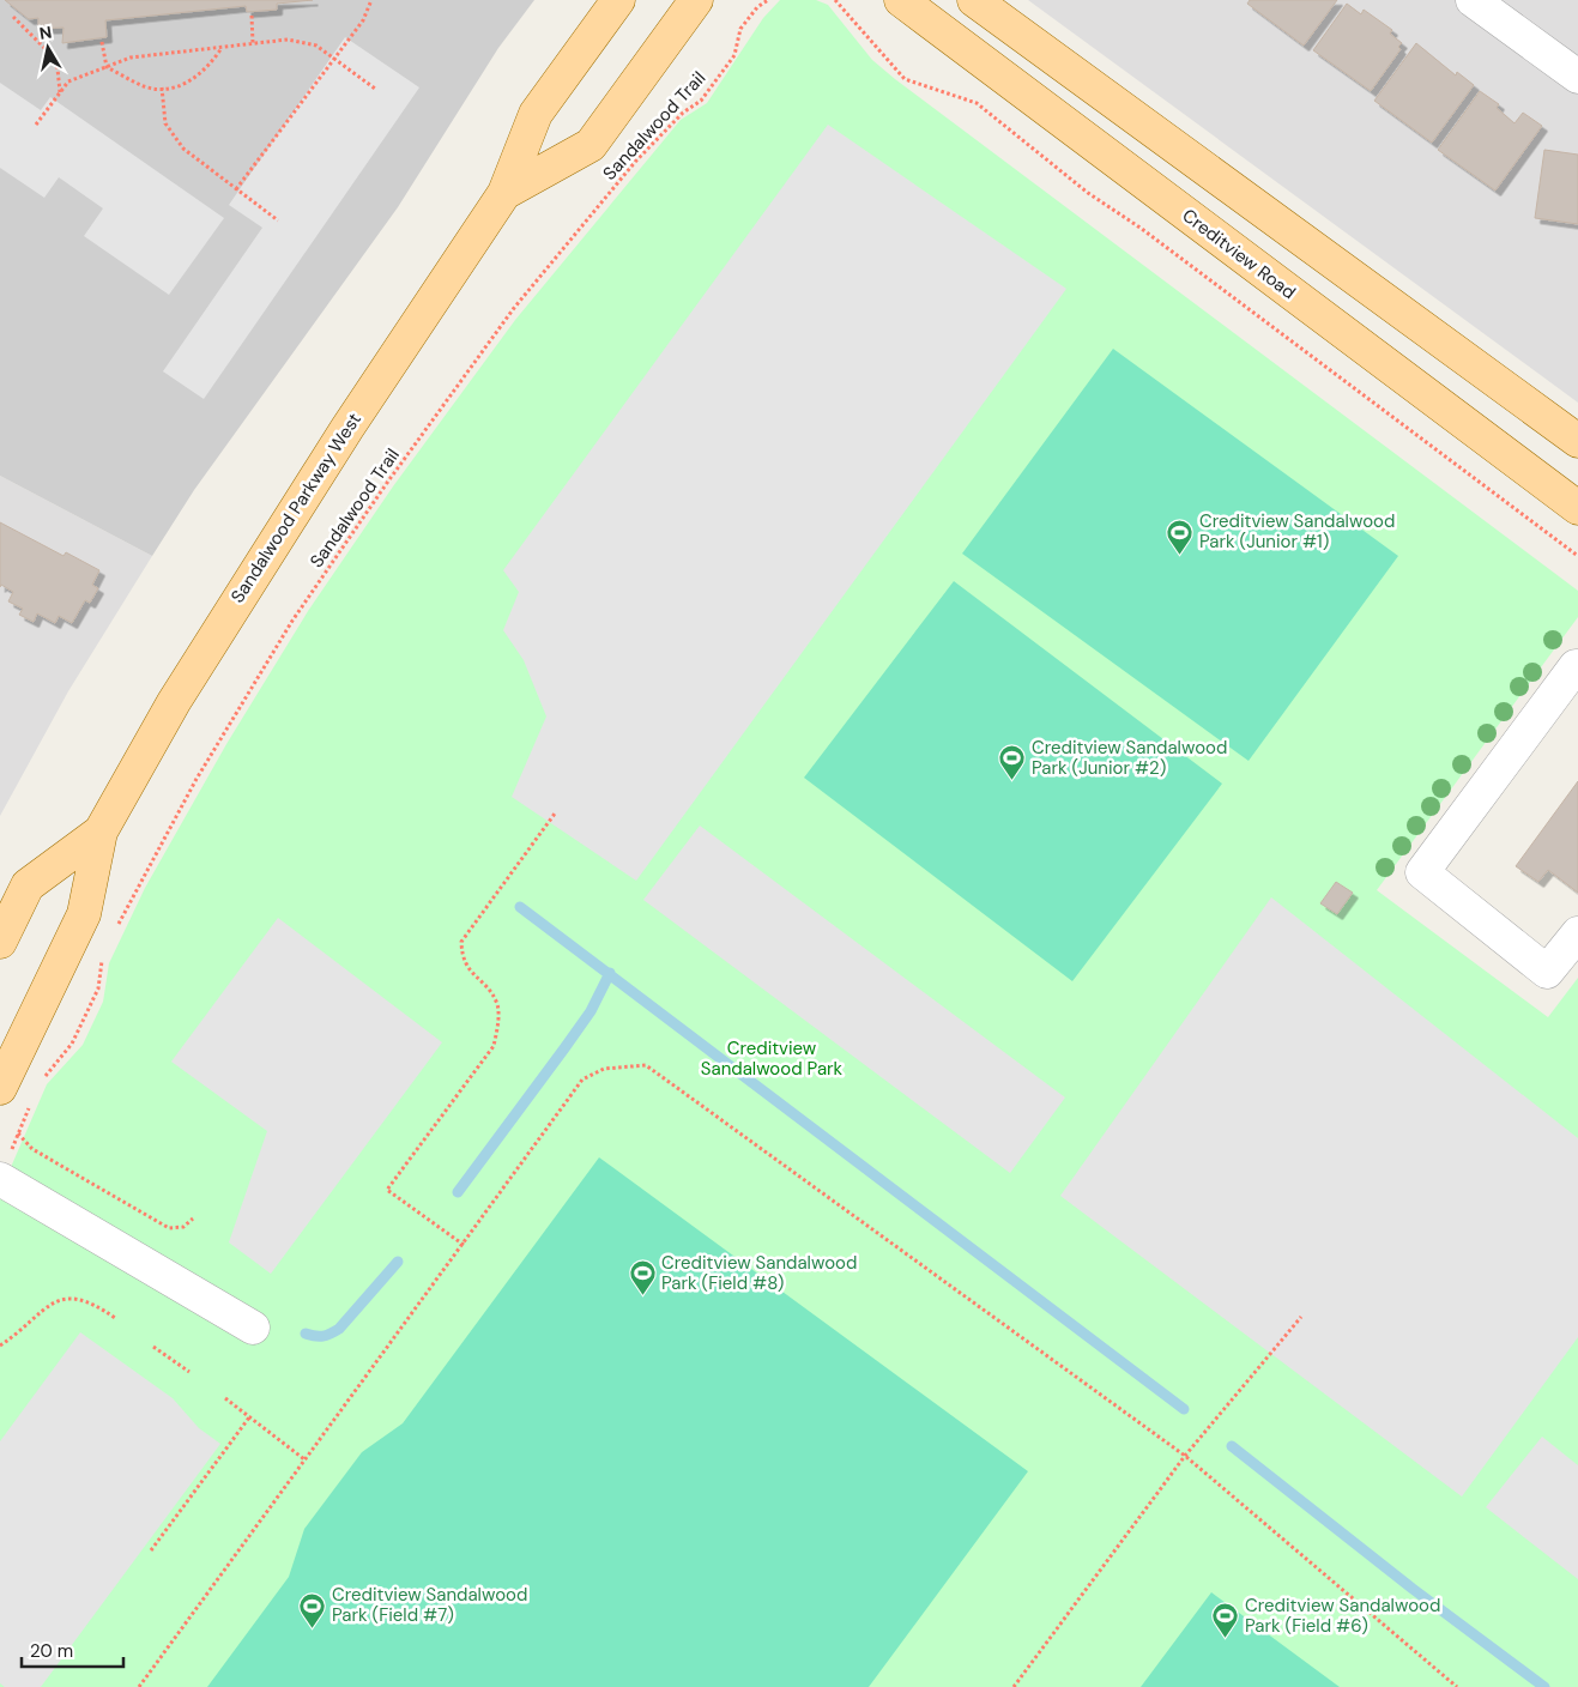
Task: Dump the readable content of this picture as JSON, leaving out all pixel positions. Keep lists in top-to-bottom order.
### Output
{
  "streets": {
    "main road": ["Creditview Road", "Sandalwood Parkway West"],
    "path": ["Sandalwood Trail"]
  },
  "parks": ["Creditview Sandalwood Park"],
  "places": {
    "sports": [
      "Creditview Sandalwood Park (Junior #1)",
      "Creditview Sandalwood Park (Junior #2)",
      "Creditview Sandalwood Park (Field #8)",
      "Creditview Sandalwood Park (Field #7)",
      "Creditview Sandalwood Park (Field #6)"
    ]
  },
  "scale_bar": "20 m",
  "north": "top"
}
